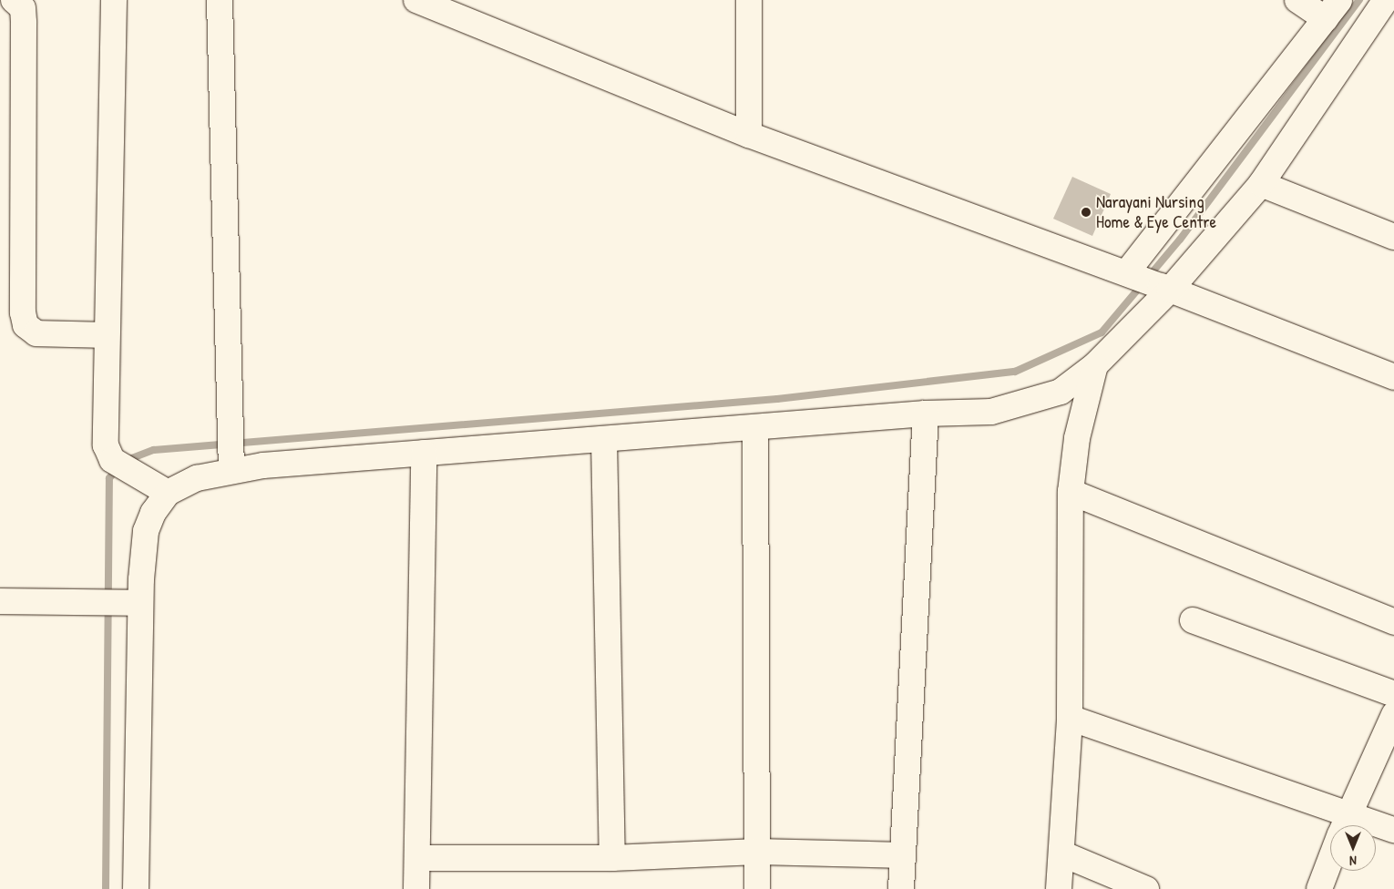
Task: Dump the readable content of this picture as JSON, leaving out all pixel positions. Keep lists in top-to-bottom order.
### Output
{
  "places": ["Narayani Nursing Home & Eye Centre"],
  "north": "bottom"
}
